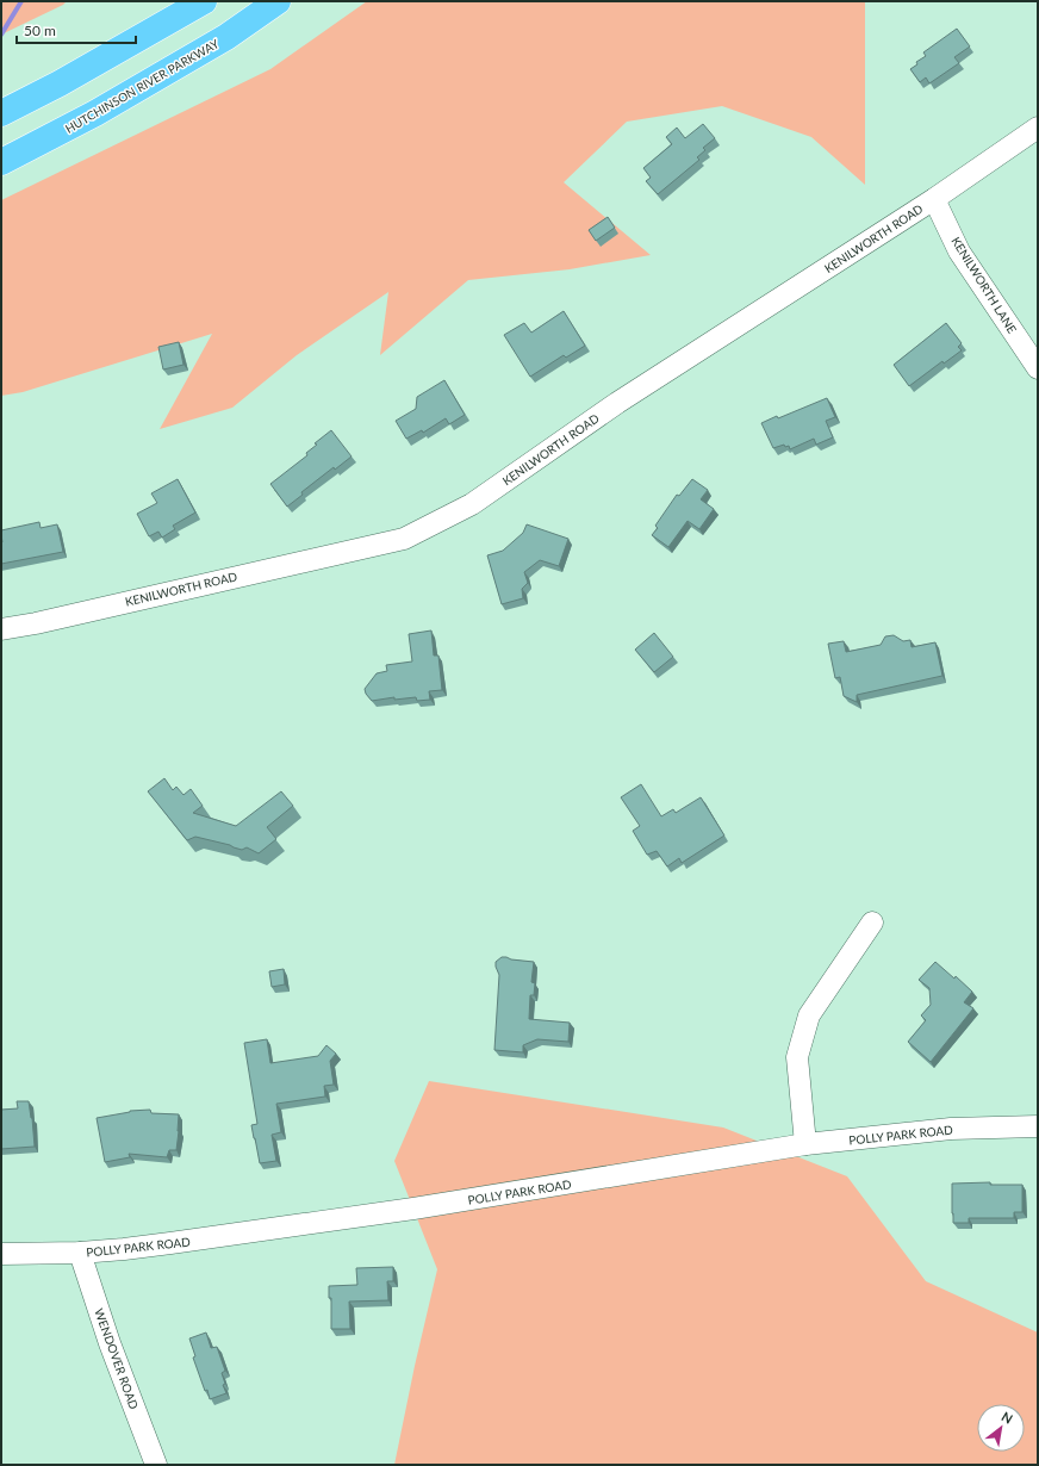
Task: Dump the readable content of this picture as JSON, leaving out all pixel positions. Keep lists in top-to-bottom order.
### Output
{
  "streets": {
    "highway": ["HUTCHINSON RIVER PARKWAY"],
    "street": [
      "KENILWORTH ROAD",
      "KENILWORTH LANE",
      "POLLY PARK ROAD",
      "WENDOVER ROAD"
    ]
  },
  "crossings": [
    ["KENILWORTH ROAD", "KENILWORTH LANE"],
    ["POLLY PARK ROAD", "WENDOVER ROAD"]
  ],
  "scale_bar": "50 m",
  "north": "top right"
}
